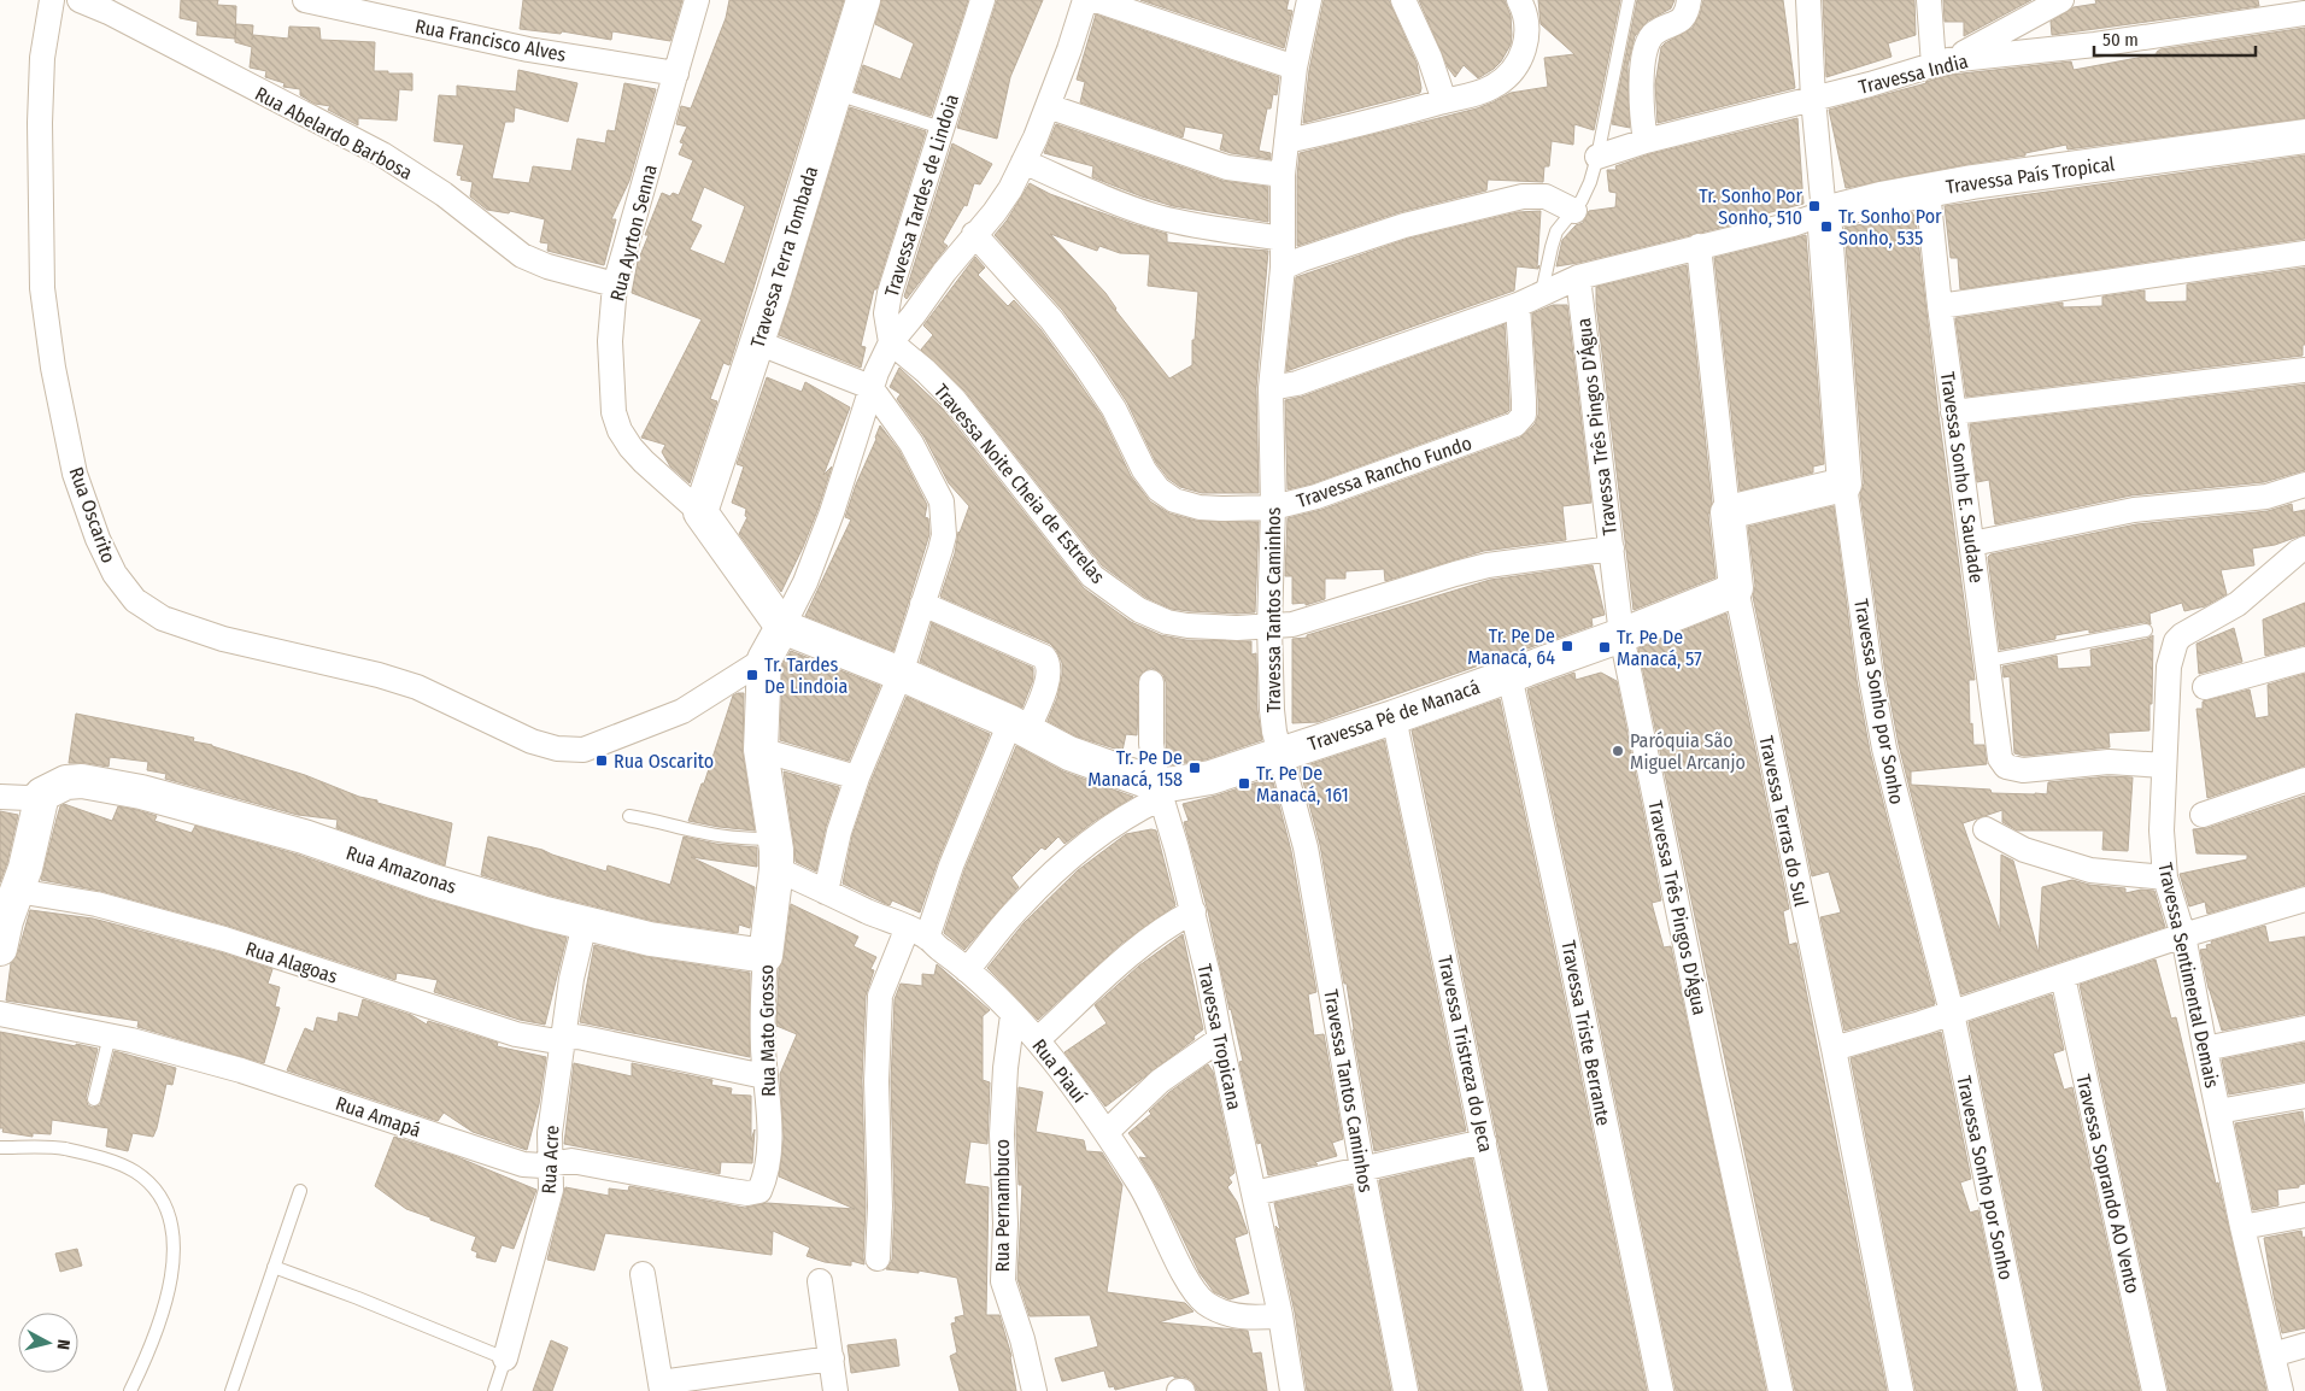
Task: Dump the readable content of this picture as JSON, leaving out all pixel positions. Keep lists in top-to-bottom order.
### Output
{
  "streets": {
    "street": [
      "Rua Francisco Alves",
      "Travessa India",
      "Rua Abelardo Barbosa",
      "Travessa País Tropical",
      "Travessa Tardes de Lindoia",
      "Rua Ayrton Senna",
      "Travessa Terra Tombada",
      "Travessa Três Pingos D'Água",
      "Travessa Rancho Fundo",
      "Travessa Sonho E. Saudade",
      "Travessa Noite Cheia de Estrelas",
      "Rua Oscarito",
      "Travessa Tantos Caminhos",
      "Travessa Sonho por Sonho",
      "Travessa Pé de Manacá",
      "Travessa Terras do Sul",
      "Rua Amazonas",
      "Rua Alagoas",
      "Travessa Sentimental Demais",
      "Rua Mato Grosso",
      "Travessa Triste Berrante",
      "Travessa Tropicana",
      "Travessa Tristreza do Jeca",
      "Rua Piauí",
      "Rua Amapá",
      "Rua Acre",
      "Travessa Soprando AO Vento",
      "Rua Pernambuco"
    ]
  },
  "crossings": [
    ["Rua Francisco Alves", "Rua Ayrton Senna"],
    ["Travessa India", "Travessa Sonho por Sonho"],
    ["Rua Abelardo Barbosa", "Rua Ayrton Senna"],
    ["Travessa País Tropical", "Travessa Três Pingos D'Água"],
    ["Travessa País Tropical", "Travessa Rancho Fundo"],
    ["Travessa País Tropical", "Travessa Sonho E. Saudade"],
    ["Travessa País Tropical", "Travessa Tantos Caminhos"],
    ["Travessa País Tropical", "Travessa Sonho por Sonho"],
    ["Travessa País Tropical", "Travessa Terras do Sul"],
    ["Travessa Tardes de Lindoia", "Travessa Noite Cheia de Estrelas"],
    ["Rua Ayrton Senna", "Travessa Terra Tombada"],
    ["Rua Ayrton Senna", "Travessa Pé de Manacá"],
    ["Travessa Três Pingos D'Água", "Travessa Noite Cheia de Estrelas"],
    ["Travessa Três Pingos D'Água", "Travessa Pé de Manacá"],
    ["Travessa Rancho Fundo", "Travessa Tantos Caminhos"],
    ["Travessa Sonho E. Saudade", "Travessa Sentimental Demais"],
    ["Travessa Noite Cheia de Estrelas", "Travessa Tantos Caminhos"],
    ["Rua Oscarito", "Rua Mato Grosso"],
    ["Travessa Tantos Caminhos", "Travessa Pé de Manacá"],
    ["Travessa Pé de Manacá", "Travessa Terras do Sul"],
    ["Travessa Pé de Manacá", "Travessa Triste Berrante"],
    ["Travessa Pé de Manacá", "Travessa Tropicana"],
    ["Travessa Pé de Manacá", "Travessa Tristreza do Jeca"],
    ["Rua Amazonas", "Rua Mato Grosso"],
    ["Rua Amazonas", "Rua Acre"],
    ["Rua Alagoas", "Rua Mato Grosso"],
    ["Rua Alagoas", "Rua Acre"],
    ["Rua Mato Grosso", "Rua Piauí"],
    ["Rua Mato Grosso", "Rua Amapá"],
    ["Travessa Tropicana", "Rua Piauí"],
    ["Rua Piauí", "Rua Pernambuco"],
    ["Rua Amapá", "Rua Acre"]
  ],
  "places": {
    "transit": [
      "Tr. Sonho Por Sonho, 510",
      "Tr. Sonho Por Sonho, 535",
      "Tr. Pe De Manacá, 64",
      "Tr. Pe De Manacá, 57",
      "Tr. Tardes De Lindoia",
      "Rua Oscarito",
      "Tr. Pe De Manacá, 158",
      "Tr. Pe De Manacá, 161"
    ],
    "other": ["Paróquia São Miguel Arcanjo"]
  },
  "scale_bar": "50 m",
  "north": "right"
}
